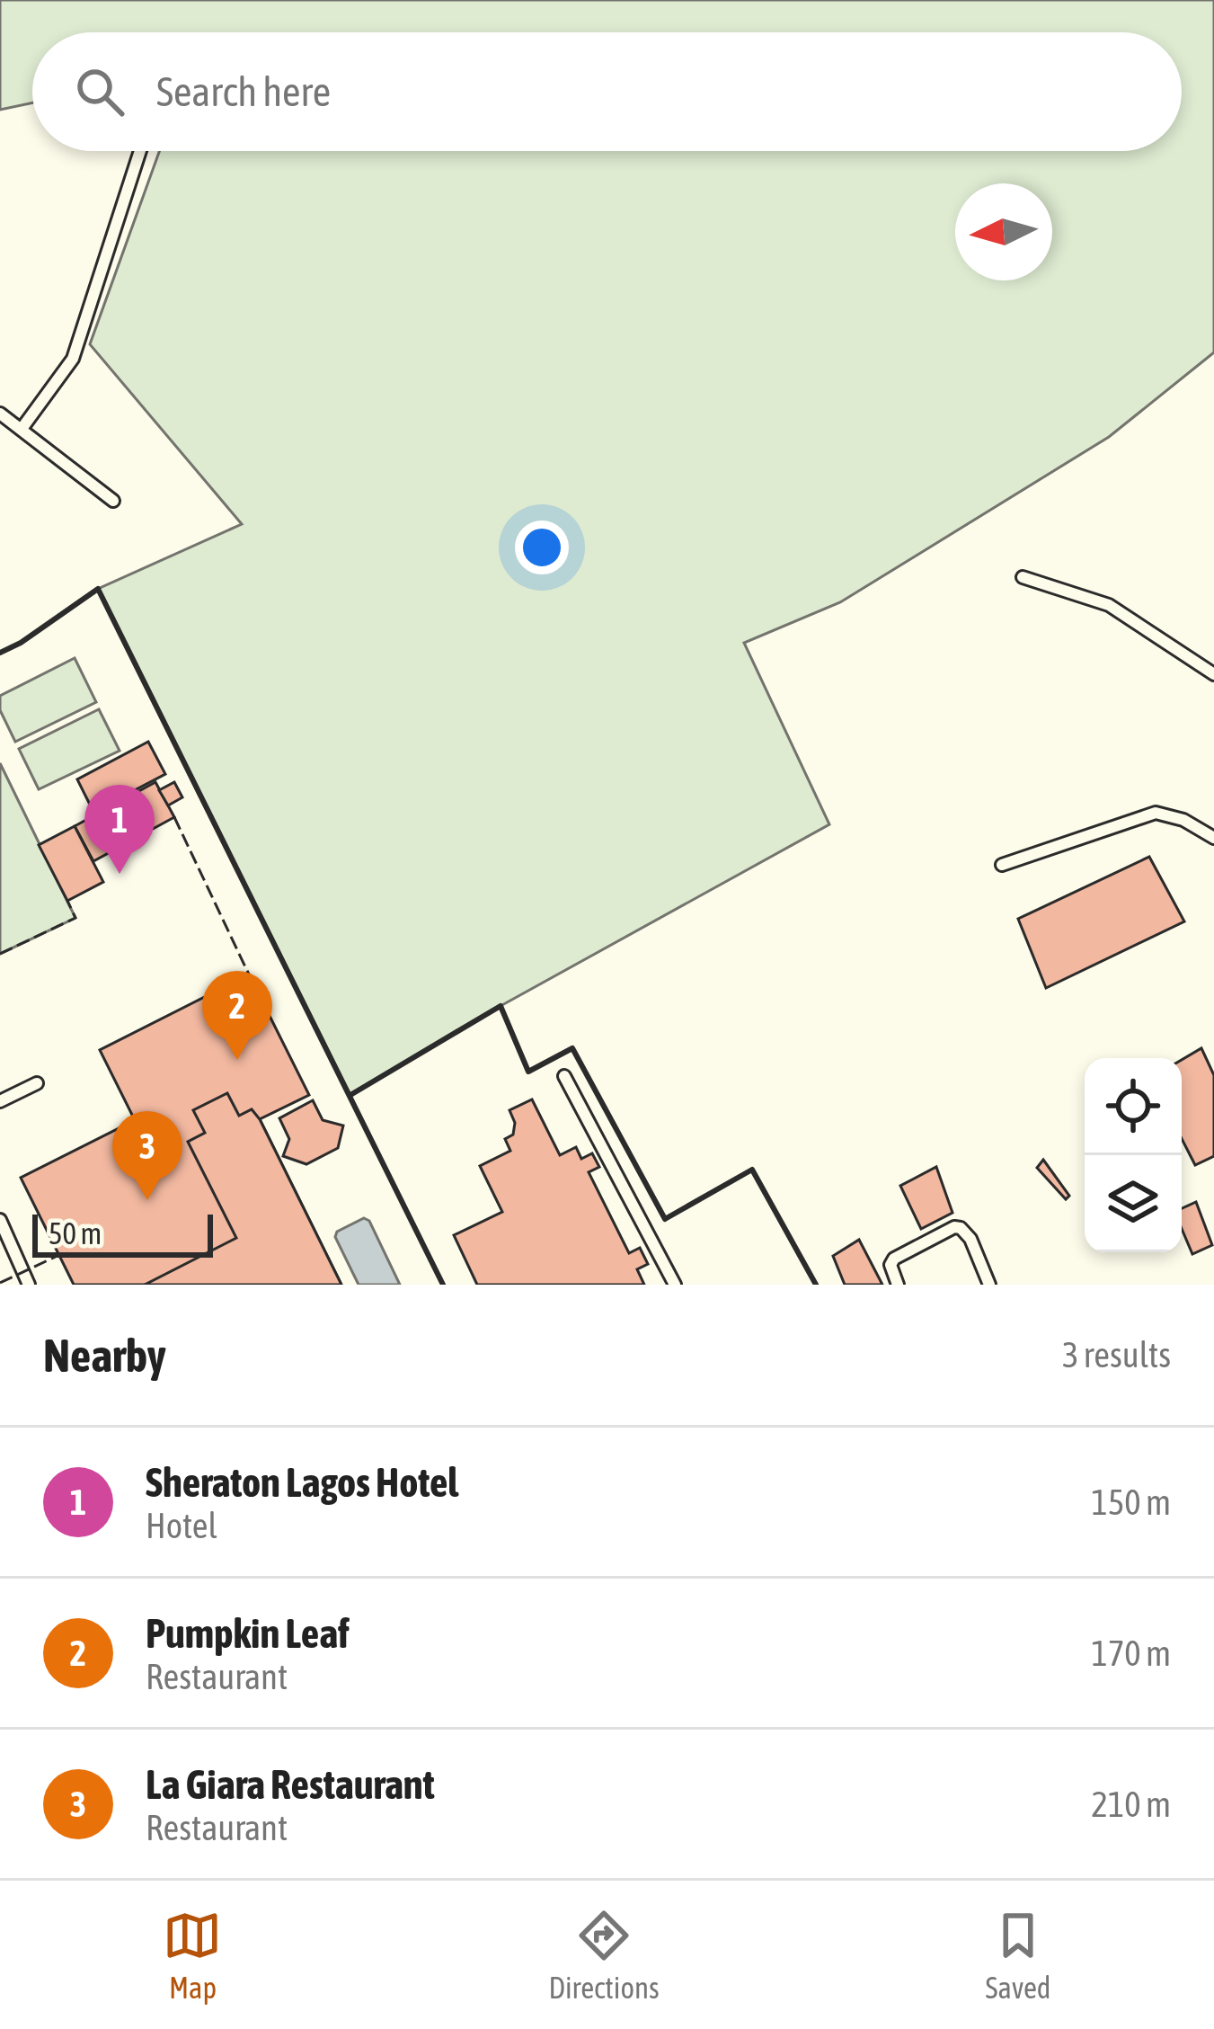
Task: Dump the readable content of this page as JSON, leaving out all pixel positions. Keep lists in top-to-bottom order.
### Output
{
  "scale_bar": "50 m",
  "north": "left",
  "page": {
    "search": "Search here",
    "pins": ["1", "2", "3"],
    "scale": "50 m",
    "heading": ["Nearby", "3 results"],
    "list": [
      {
        "mark": "1",
        "name": "Sheraton Lagos Hotel",
        "note": "Hotel",
        "value": "150 m"
      },
      {
        "mark": "2",
        "name": "Pumpkin Leaf",
        "note": "Restaurant",
        "value": "170 m"
      },
      {
        "mark": "3",
        "name": "La Giara Restaurant",
        "note": "Restaurant",
        "value": "210 m"
      }
    ],
    "nav": ["Map", "Directions", "Saved"]
  }
}
